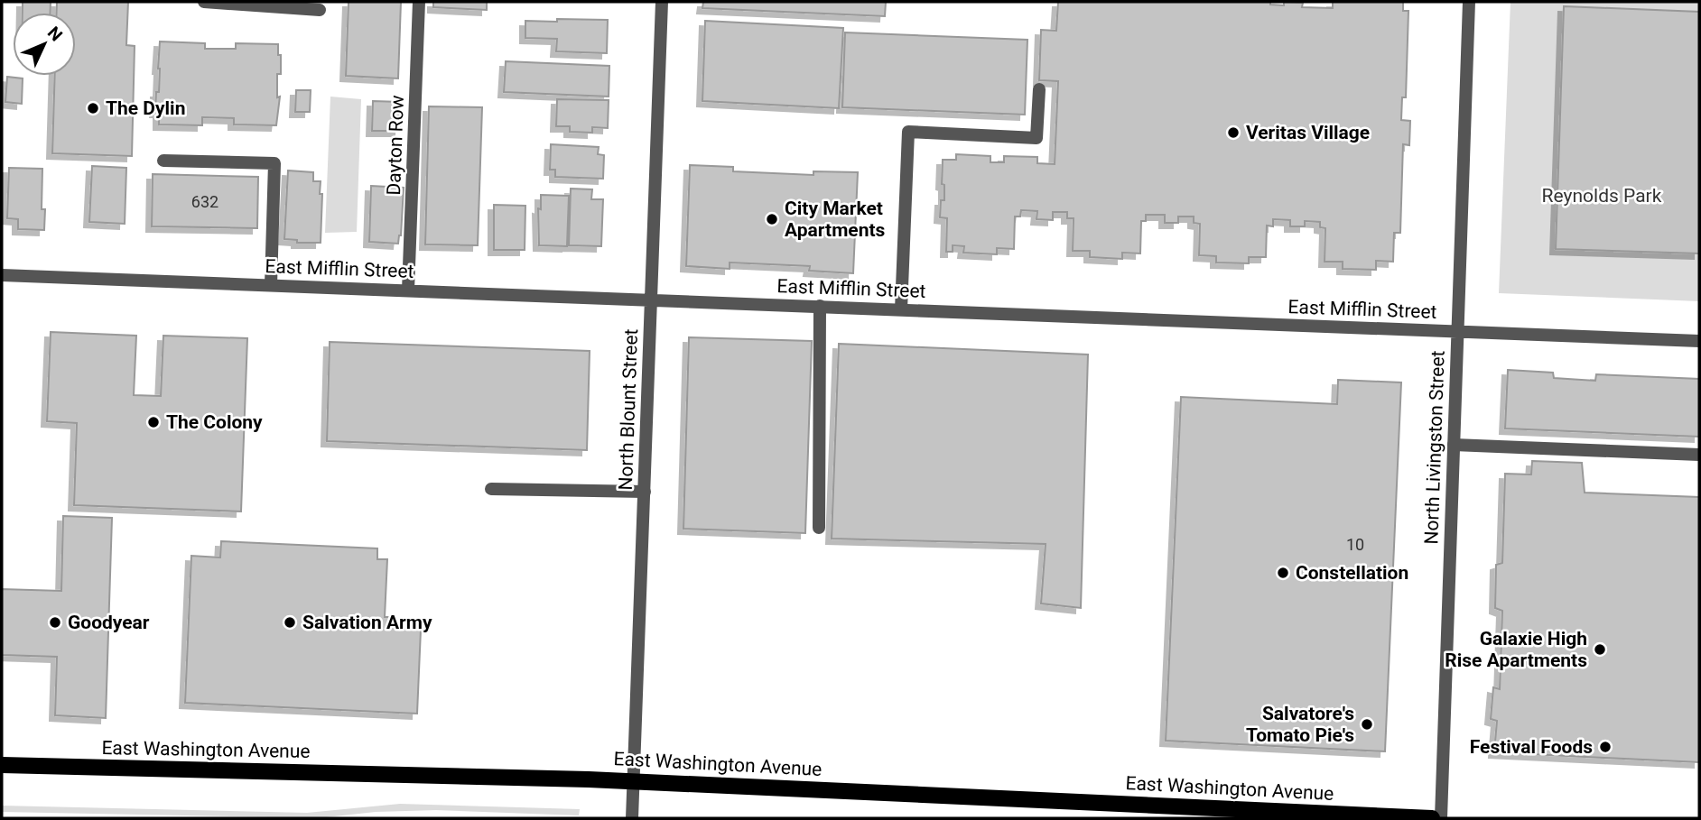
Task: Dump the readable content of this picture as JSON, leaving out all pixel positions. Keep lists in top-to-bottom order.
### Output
{
  "streets": {
    "main road": ["East Washington Avenue"],
    "street": [
      "Dayton Row",
      "East Mifflin Street",
      "North Blount Street",
      "North Livingston Street"
    ]
  },
  "crossings": [
    ["Dayton Row", "East Mifflin Street"],
    ["East Mifflin Street", "North Blount Street"],
    ["East Mifflin Street", "North Livingston Street"],
    ["North Blount Street", "East Washington Avenue"]
  ],
  "parks": ["Reynolds Park"],
  "places": [
    "The Dylin",
    "Veritas Village",
    "City Market Apartments",
    "The Colony",
    "Constellation",
    "Goodyear",
    "Salvation Army",
    "Galaxie High Rise Apartments",
    "Salvatore's Tomato Pie's",
    "Festival Foods"
  ],
  "house_numbers": ["632", "10"],
  "north": "top right"
}
